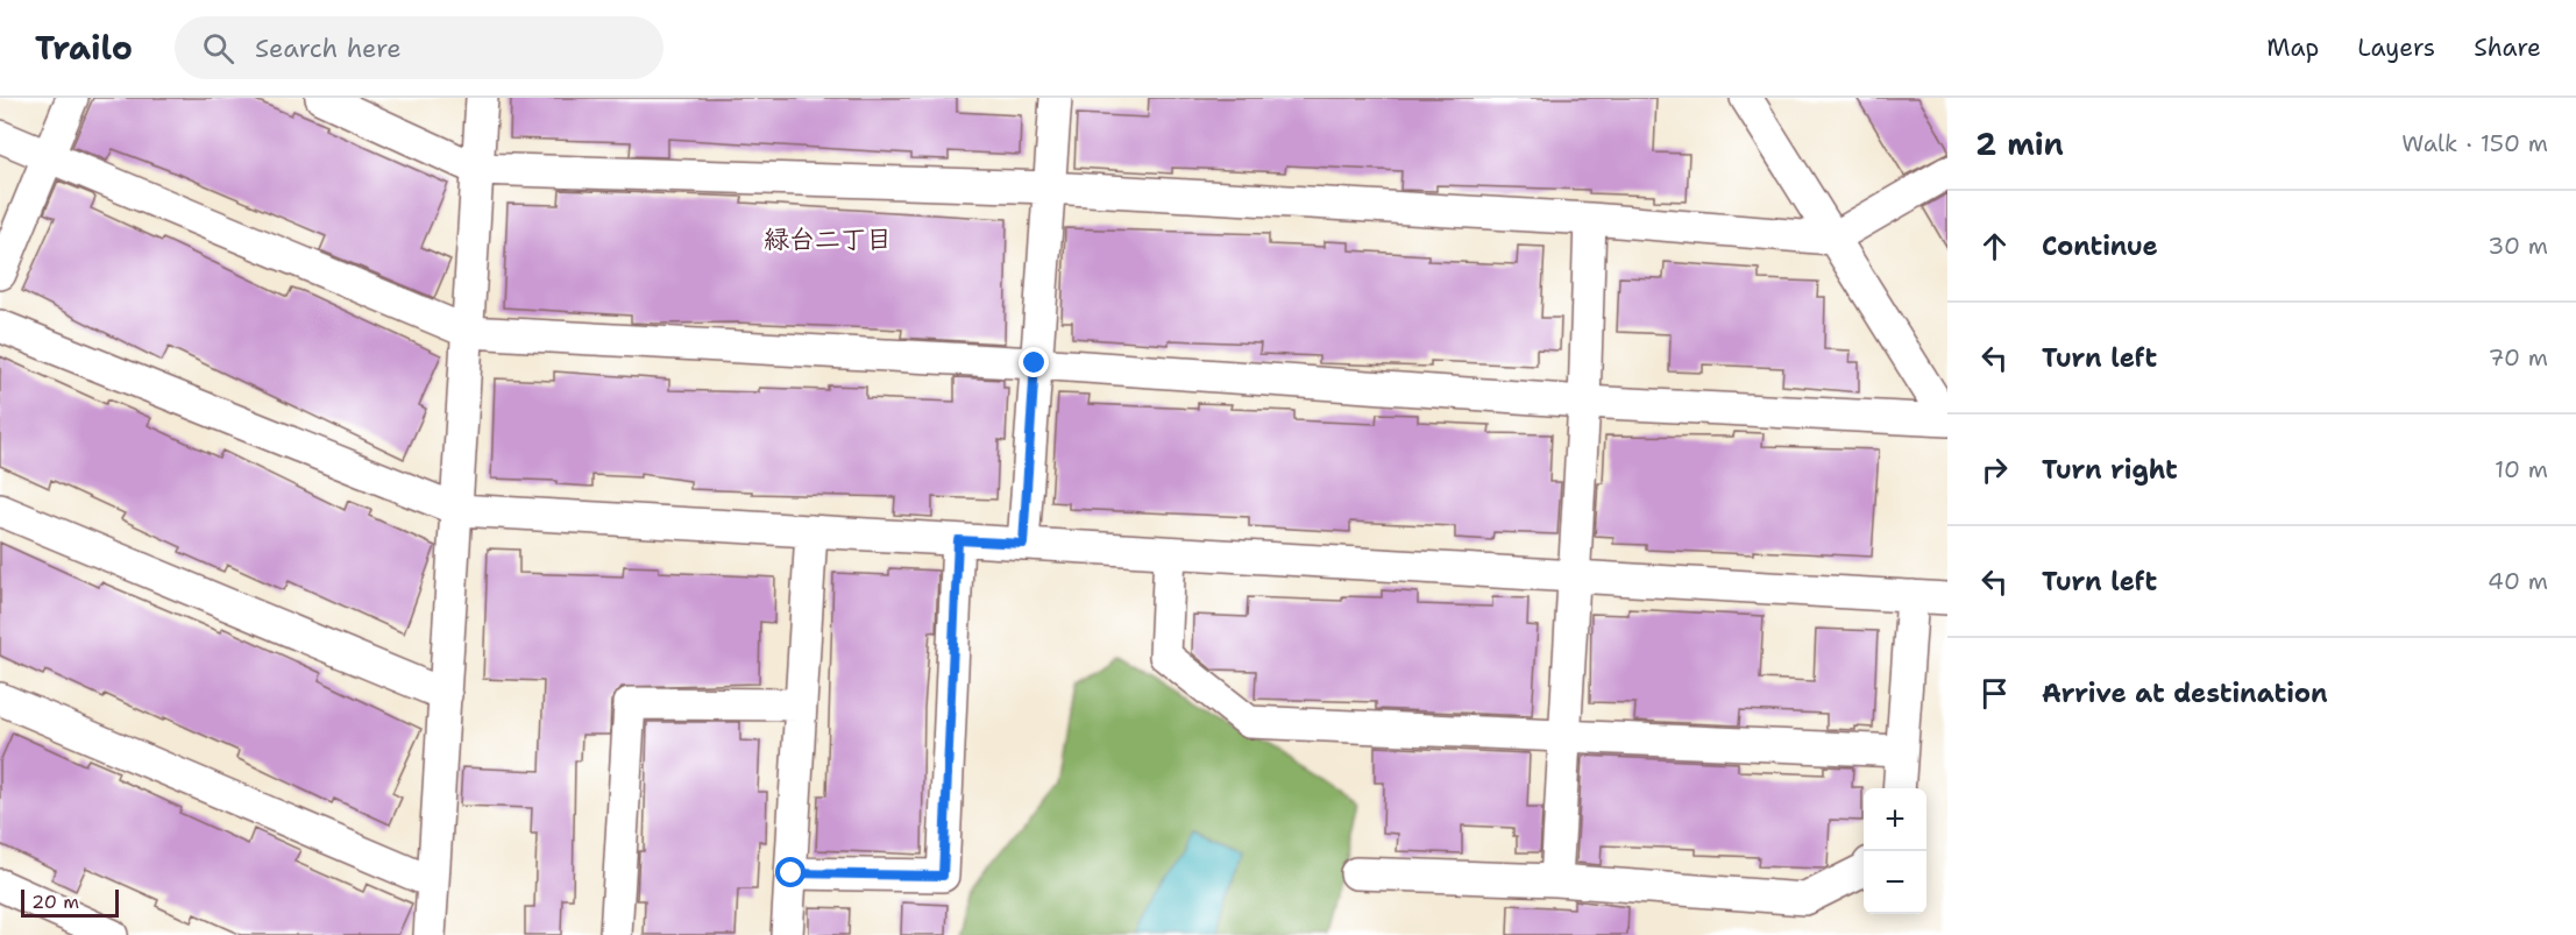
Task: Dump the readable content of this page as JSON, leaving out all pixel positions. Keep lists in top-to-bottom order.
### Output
{
  "districts": ["緑台二丁目"],
  "scale_bar": "20 m",
  "page": {
    "header": "Trailo",
    "search": "Search here",
    "nav": ["Map", "Layers", "Share"],
    "heading": ["2 min", "Walk · 150 m"],
    "list": [
      ["Continue", "30 m"],
      ["Turn left", "70 m"],
      ["Turn right", "10 m"],
      ["Turn left", "40 m"],
      "Arrive at destination"
    ],
    "map_buttons": ["+", "−"],
    "scale": "20 m"
  }
}
